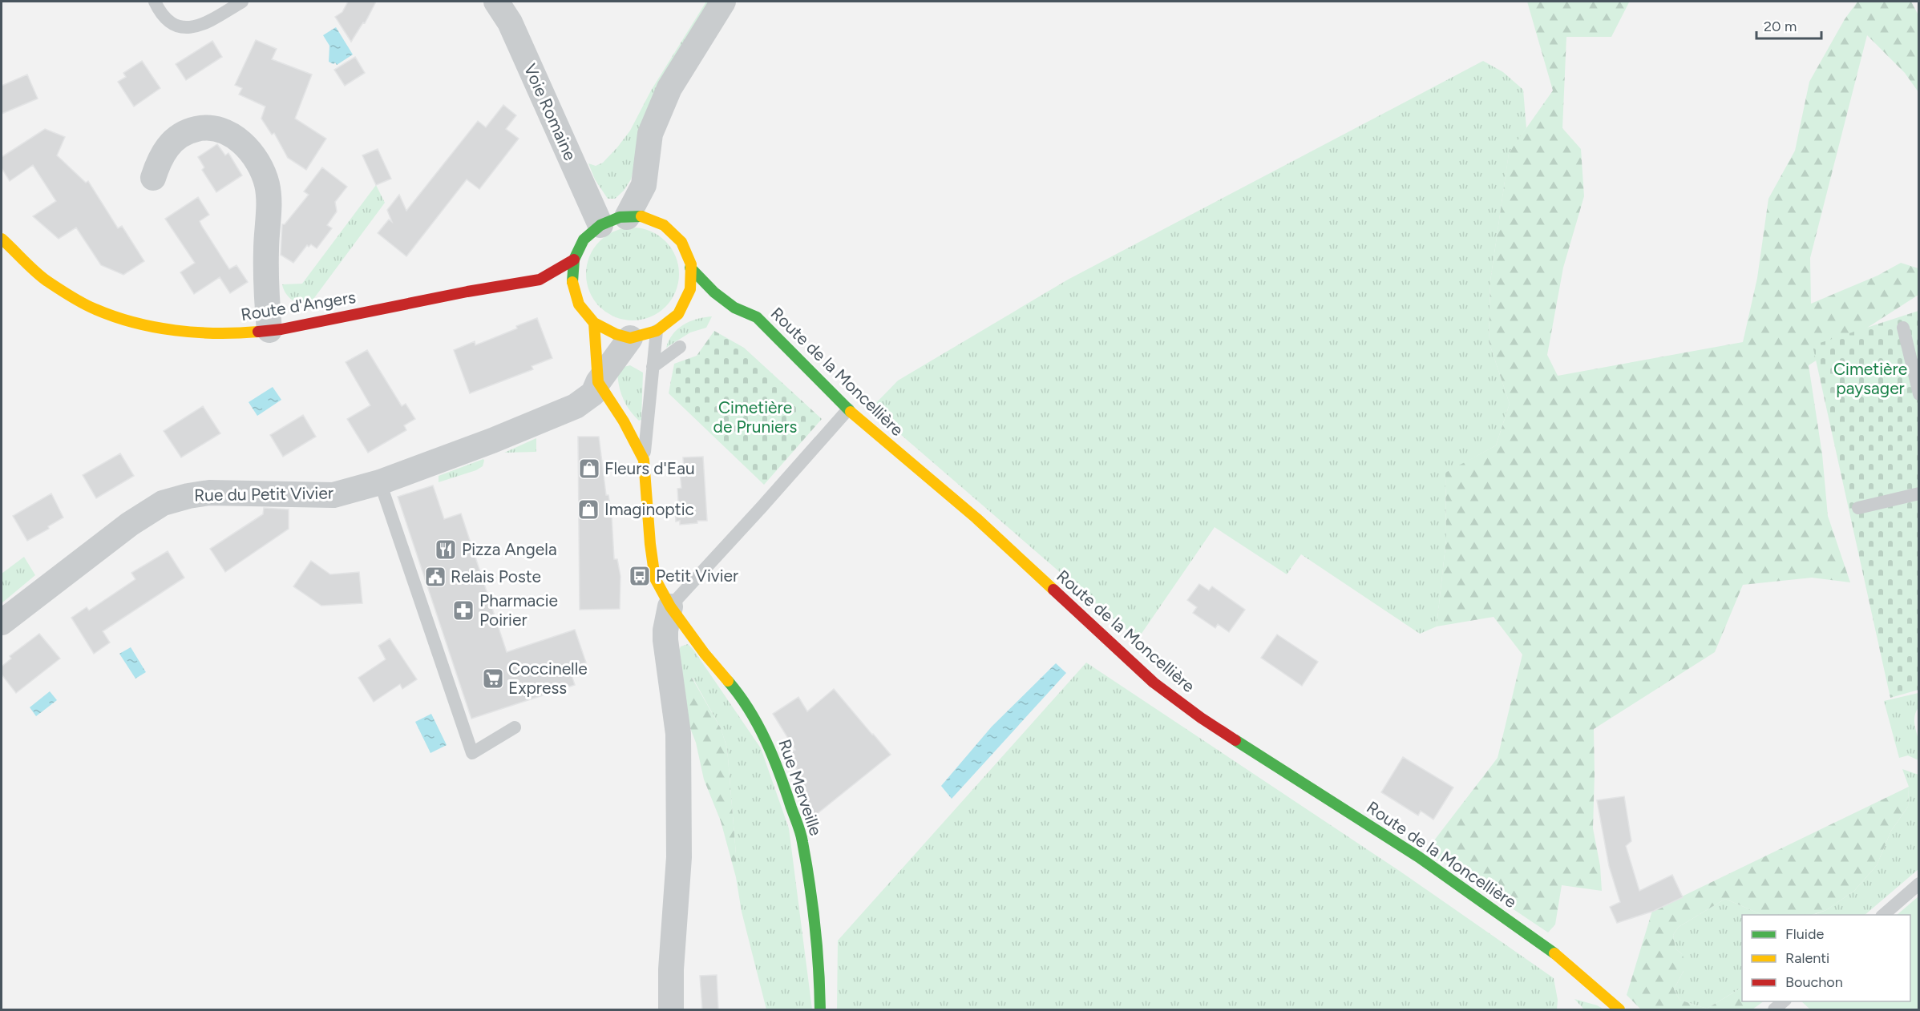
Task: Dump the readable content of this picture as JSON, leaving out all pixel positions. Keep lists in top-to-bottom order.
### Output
{
  "streets": {
    "street": [
      "Voie Romaine",
      "Route d'Angers",
      "Route de la Moncellière",
      "Rue du Petit Vivier",
      "Rue Merveille"
    ]
  },
  "crossings": [
    ["Voie Romaine", "Route d'Angers"],
    ["Voie Romaine", "Route de la Moncellière"],
    ["Voie Romaine", "Rue du Petit Vivier"],
    ["Route d'Angers", "Route de la Moncellière"],
    ["Route d'Angers", "Rue du Petit Vivier"],
    ["Route de la Moncellière", "Rue du Petit Vivier"]
  ],
  "parks": ["Cimetière paysager", "Cimetière de Pruniers"],
  "places": {
    "shop": ["Fleurs d'Eau", "Imaginoptic"],
    "restaurant": ["Pizza Angela"],
    "bus stop": ["Petit Vivier"],
    "public building": ["Relais Poste"],
    "pharmacy": ["Pharmacie Poirier"],
    "supermarket": ["Coccinelle Express"]
  },
  "legend": ["Fluide", "Ralenti", "Bouchon"],
  "scale_bar": "20 m"
}
